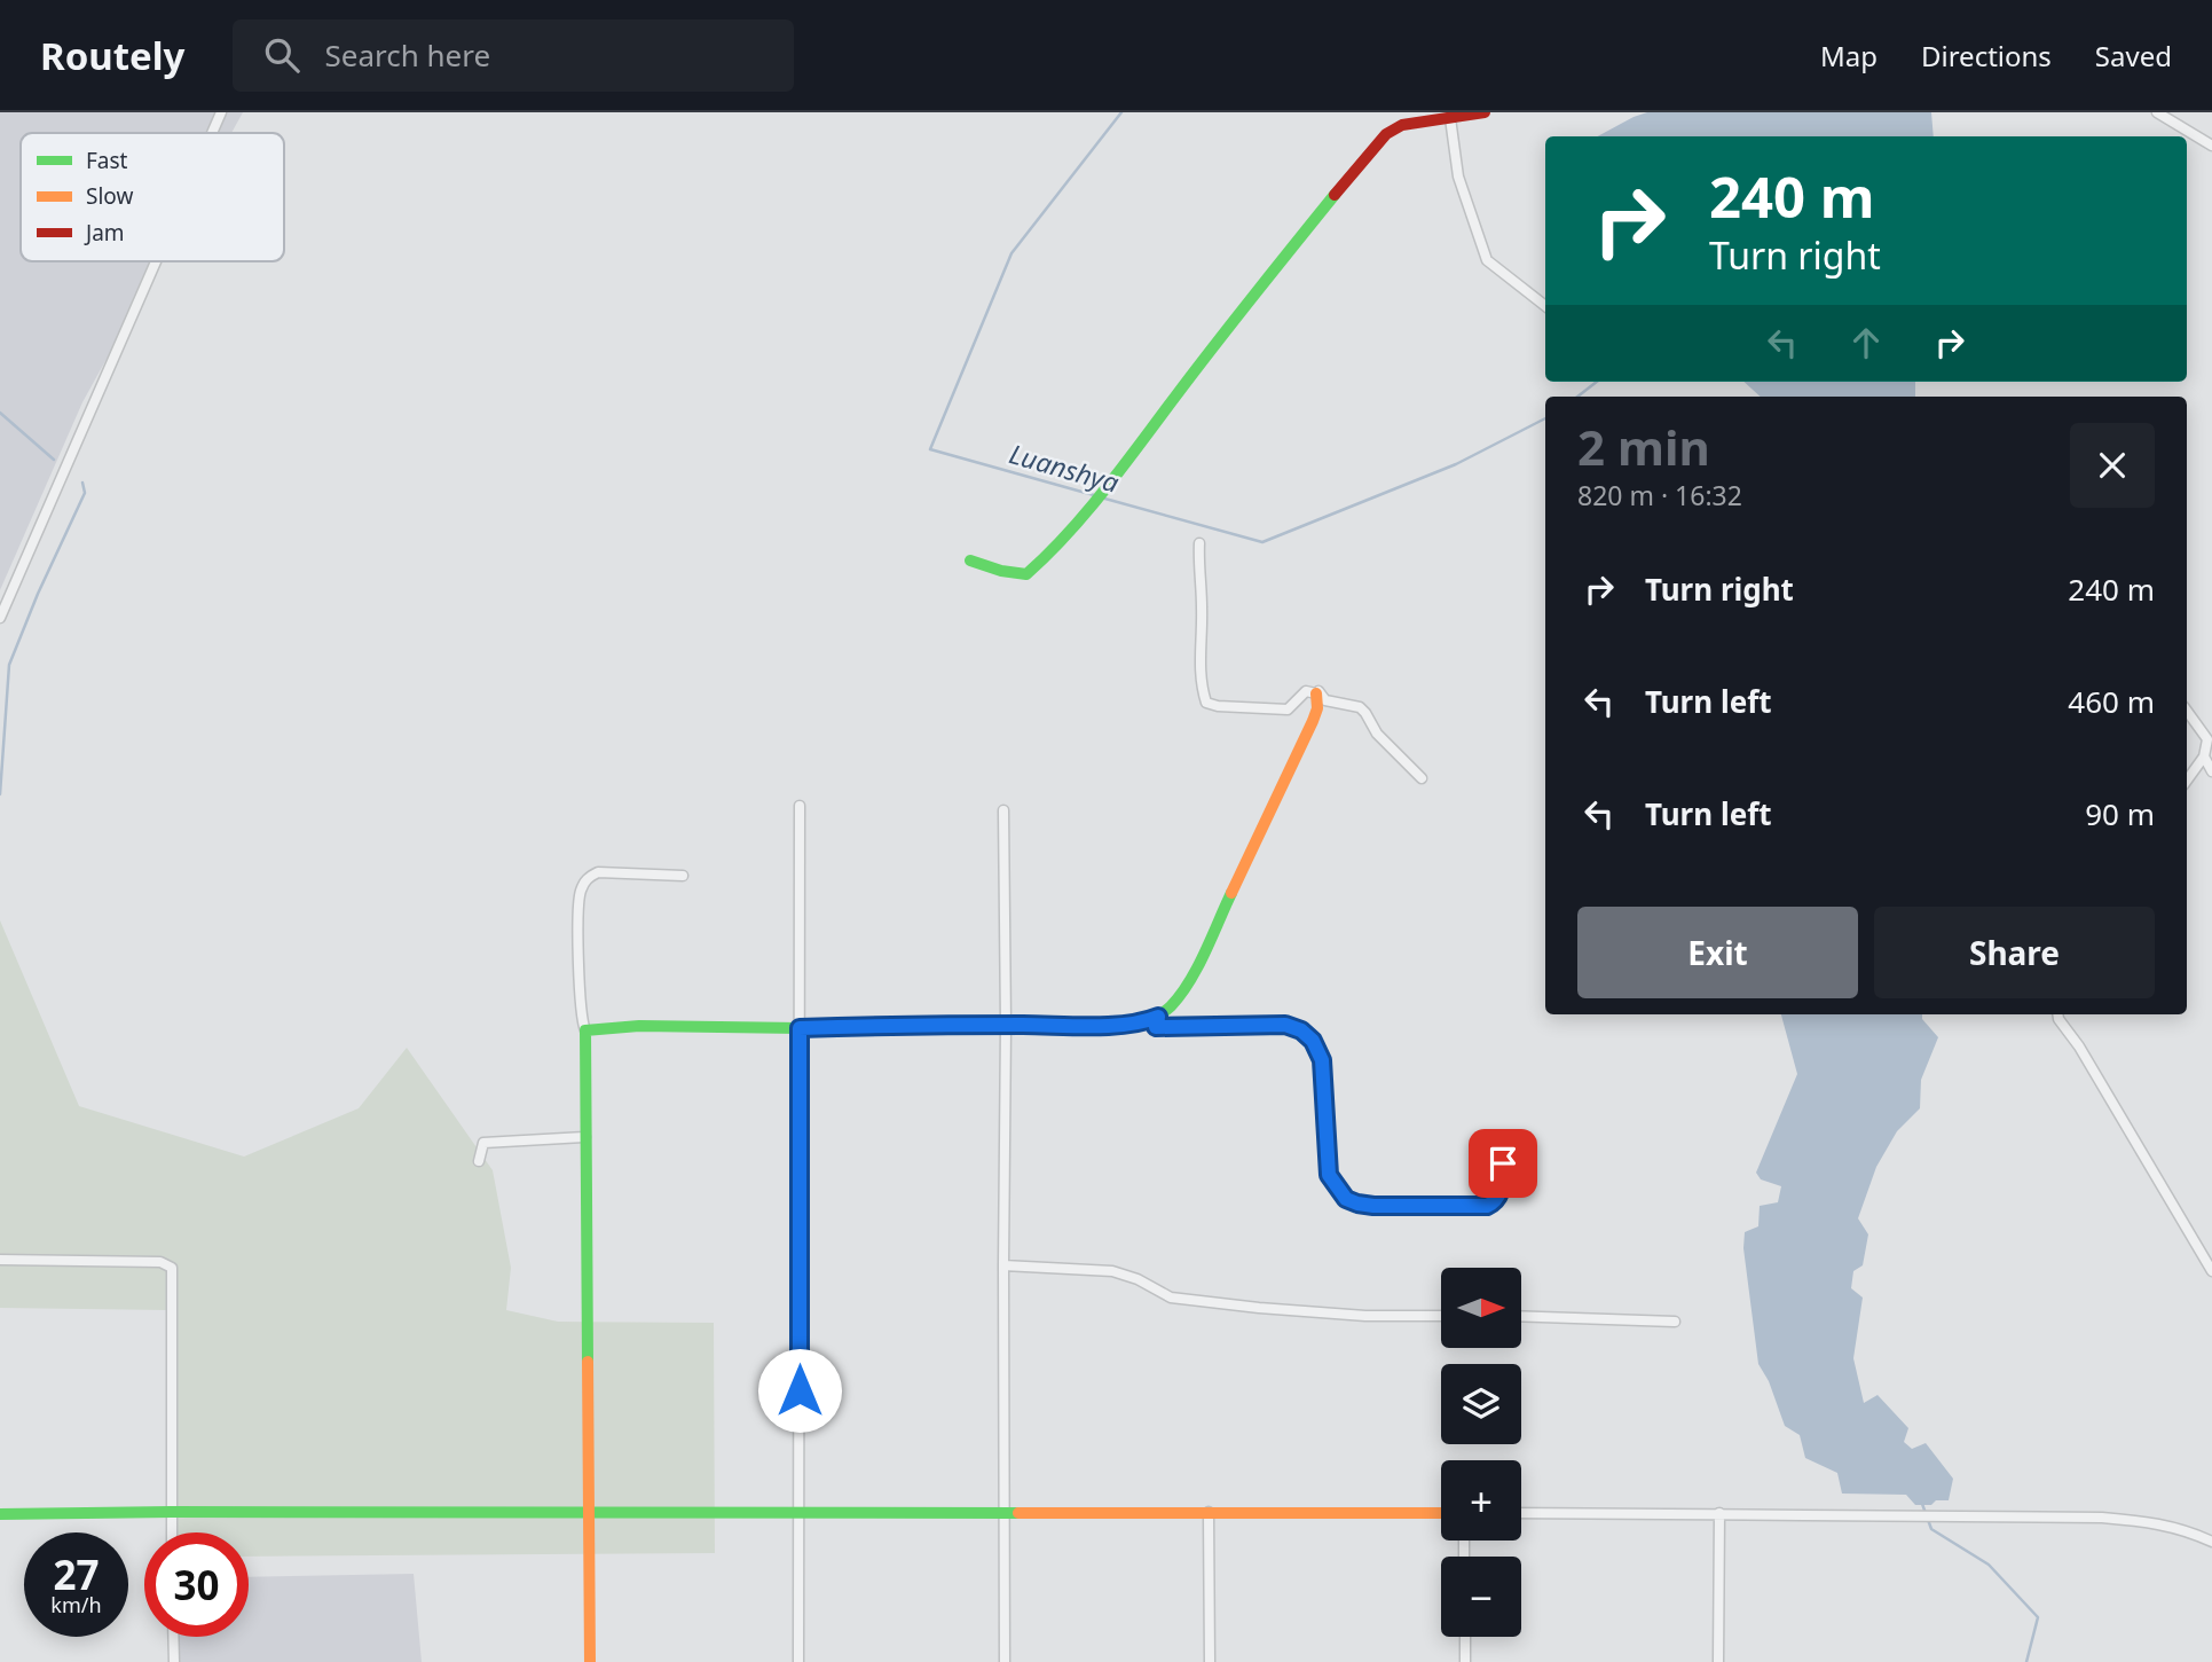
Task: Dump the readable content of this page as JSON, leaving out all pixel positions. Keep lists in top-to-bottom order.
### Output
{
  "water": ["Luanshya"],
  "legend": ["Fast", "Slow", "Jam"],
  "north": "right",
  "page": {
    "header": "Routely",
    "search": "Search here",
    "nav": ["Map", "Directions", "Saved"],
    "turn": ["240 m", "Turn right"],
    "heading": ["2 min", "820 m · 16:32"],
    "list": [
      {
        "name": "Turn right",
        "value": "240 m"
      },
      {
        "name": "Turn left",
        "value": "460 m"
      },
      {
        "name": "Turn left",
        "value": "90 m"
      }
    ],
    "buttons": ["Exit", "Share"],
    "map_buttons": ["+", "−"],
    "speed": "27 km/h",
    "limit": "30"
  }
}
